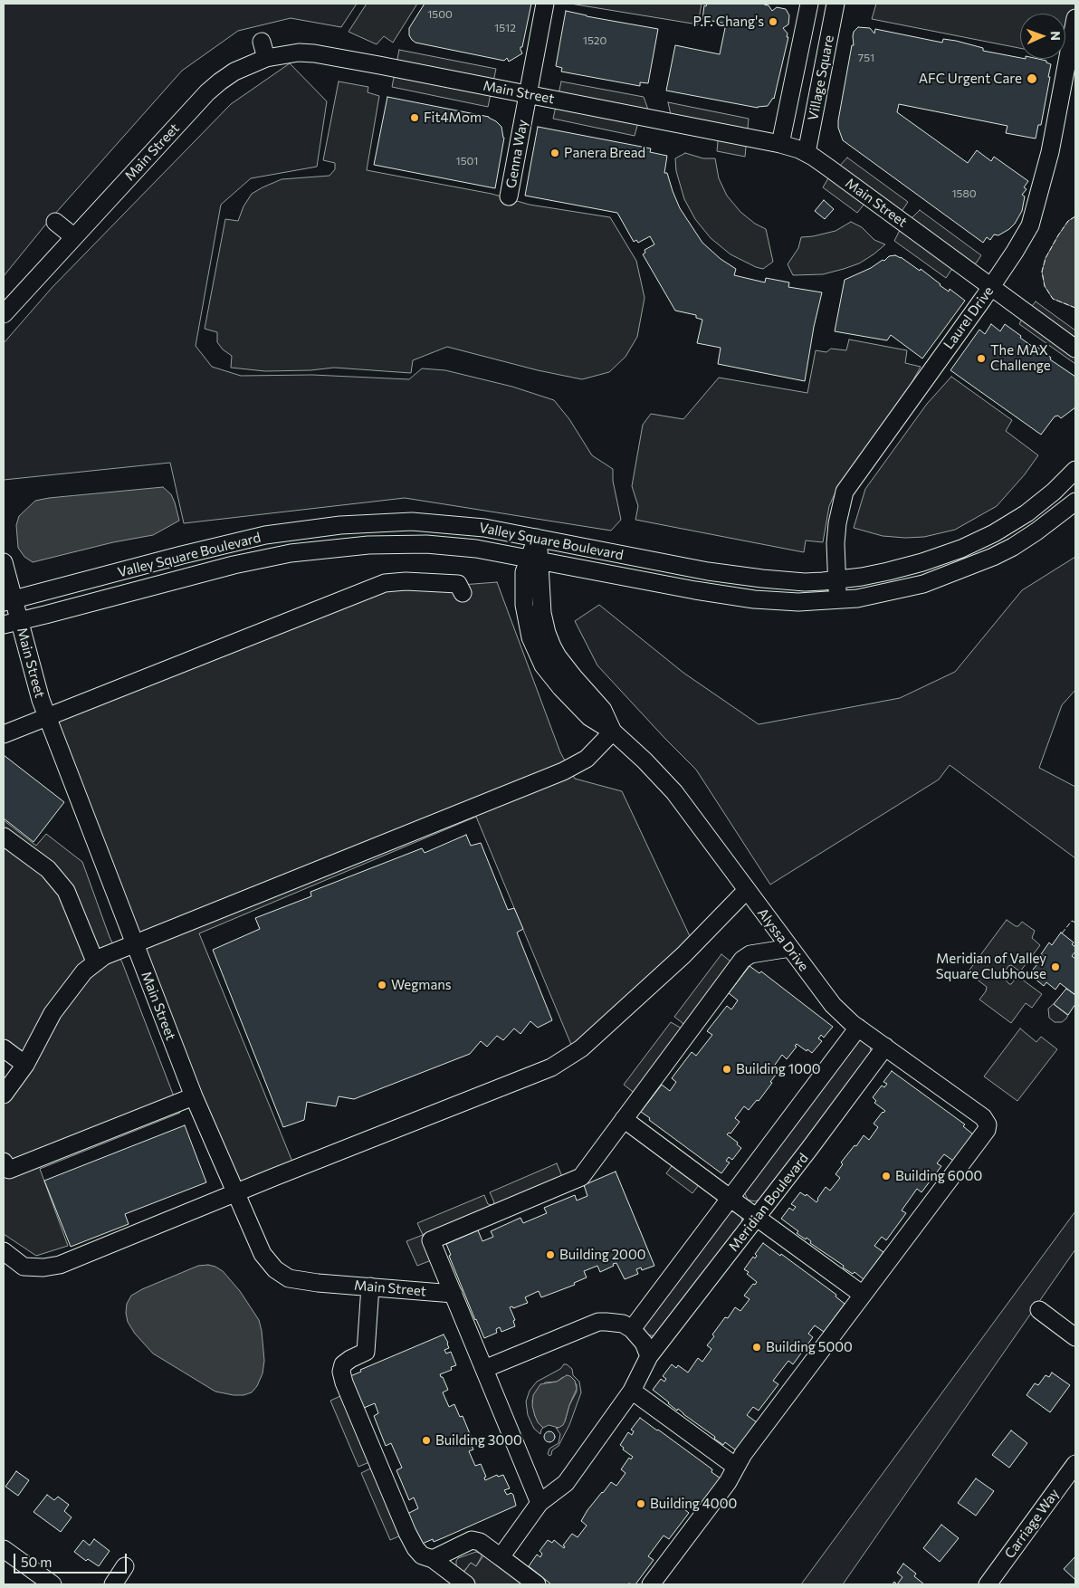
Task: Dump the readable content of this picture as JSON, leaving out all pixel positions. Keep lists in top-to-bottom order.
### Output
{
  "streets": {
    "street": [
      "Village Square",
      "Main Street",
      "Genna Way",
      "Laurel Drive",
      "Valley Square Boulevard",
      "Alyssa Drive",
      "Meridian Boulevard",
      "Carriage Way"
    ]
  },
  "crossings": [
    ["Village Square", "Main Street"],
    ["Main Street", "Genna Way"],
    ["Main Street", "Laurel Drive"],
    ["Main Street", "Valley Square Boulevard"],
    ["Laurel Drive", "Valley Square Boulevard"],
    ["Valley Square Boulevard", "Alyssa Drive"],
    ["Alyssa Drive", "Meridian Boulevard"]
  ],
  "places": [
    "P.F. Chang's",
    "AFC Urgent Care",
    "Fit4Mom",
    "Panera Bread",
    "The MAX Challenge",
    "Meridian of Valley Square Clubhouse",
    "Wegmans",
    "Building 1000",
    "Building 6000",
    "Building 2000",
    "Building 5000",
    "Building 3000",
    "Building 4000"
  ],
  "house_numbers": [
    "1500",
    "1512",
    "1520",
    "751",
    "1501",
    "1580"
  ],
  "scale_bar": "50 m",
  "north": "right"
}
